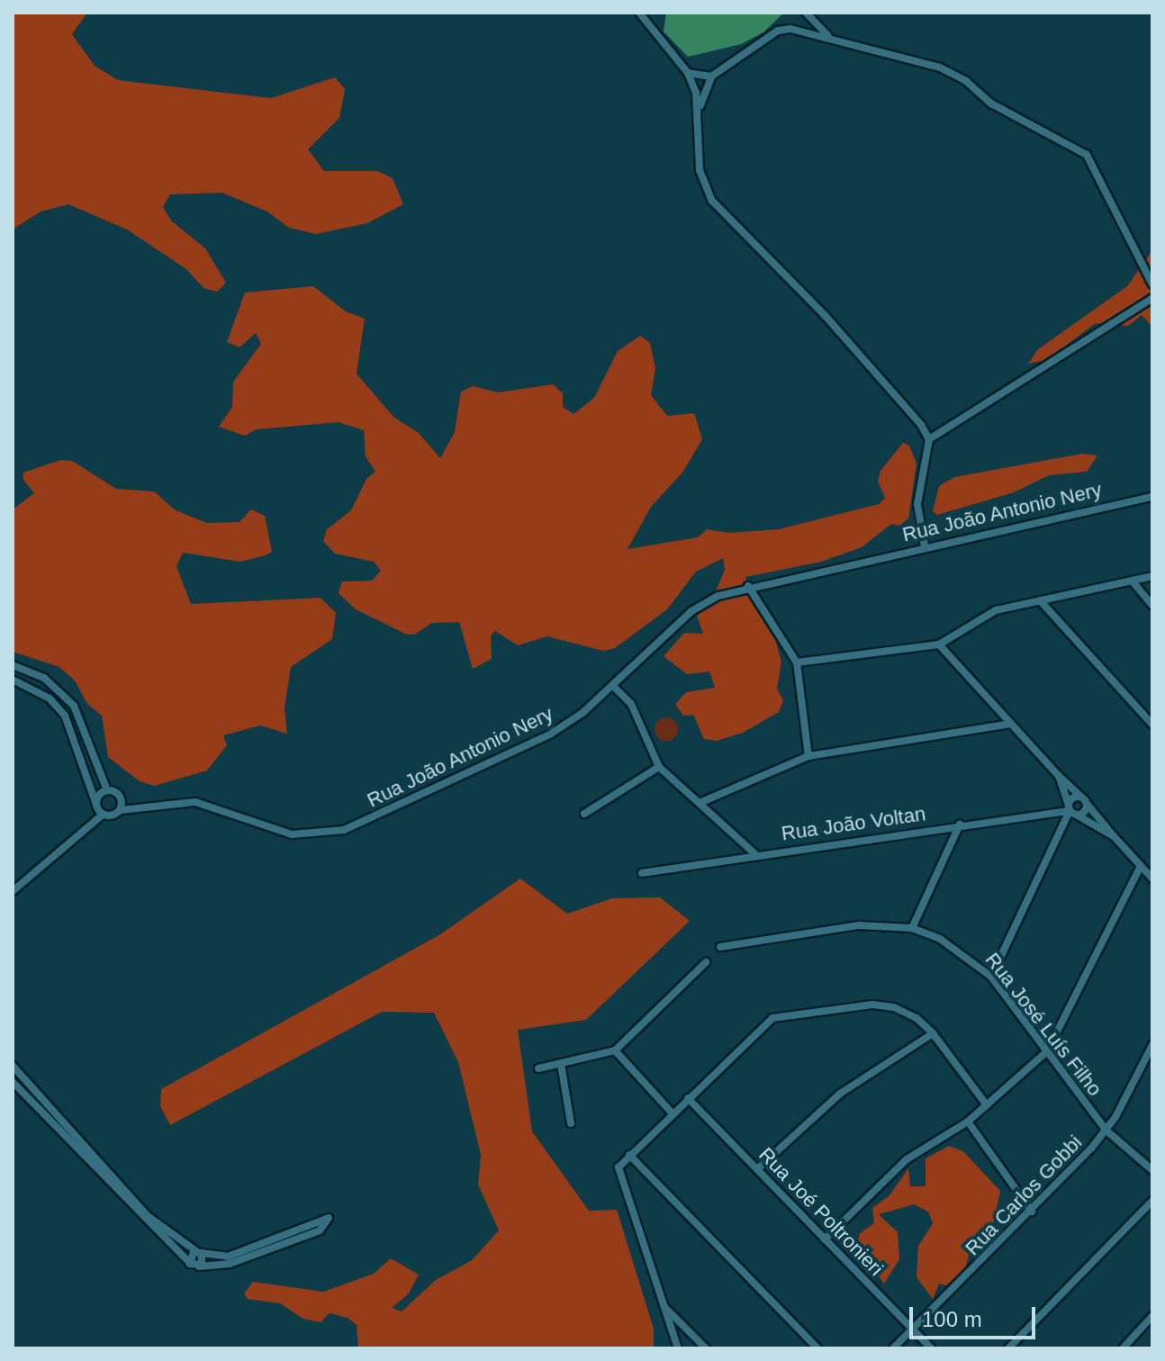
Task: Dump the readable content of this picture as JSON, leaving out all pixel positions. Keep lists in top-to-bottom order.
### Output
{
  "streets": {
    "street": [
      "Rua João Antonio Nery",
      "Rua João Voltan",
      "Rua José Luís Filho",
      "Rua Carlos Gobbi",
      "Rua Joé Poltronieri"
    ]
  },
  "crossings": [
    ["Rua José Luís Filho", "Rua Carlos Gobbi"],
    ["Rua Carlos Gobbi", "Rua Joé Poltronieri"]
  ],
  "scale_bar": "100 m"
}
